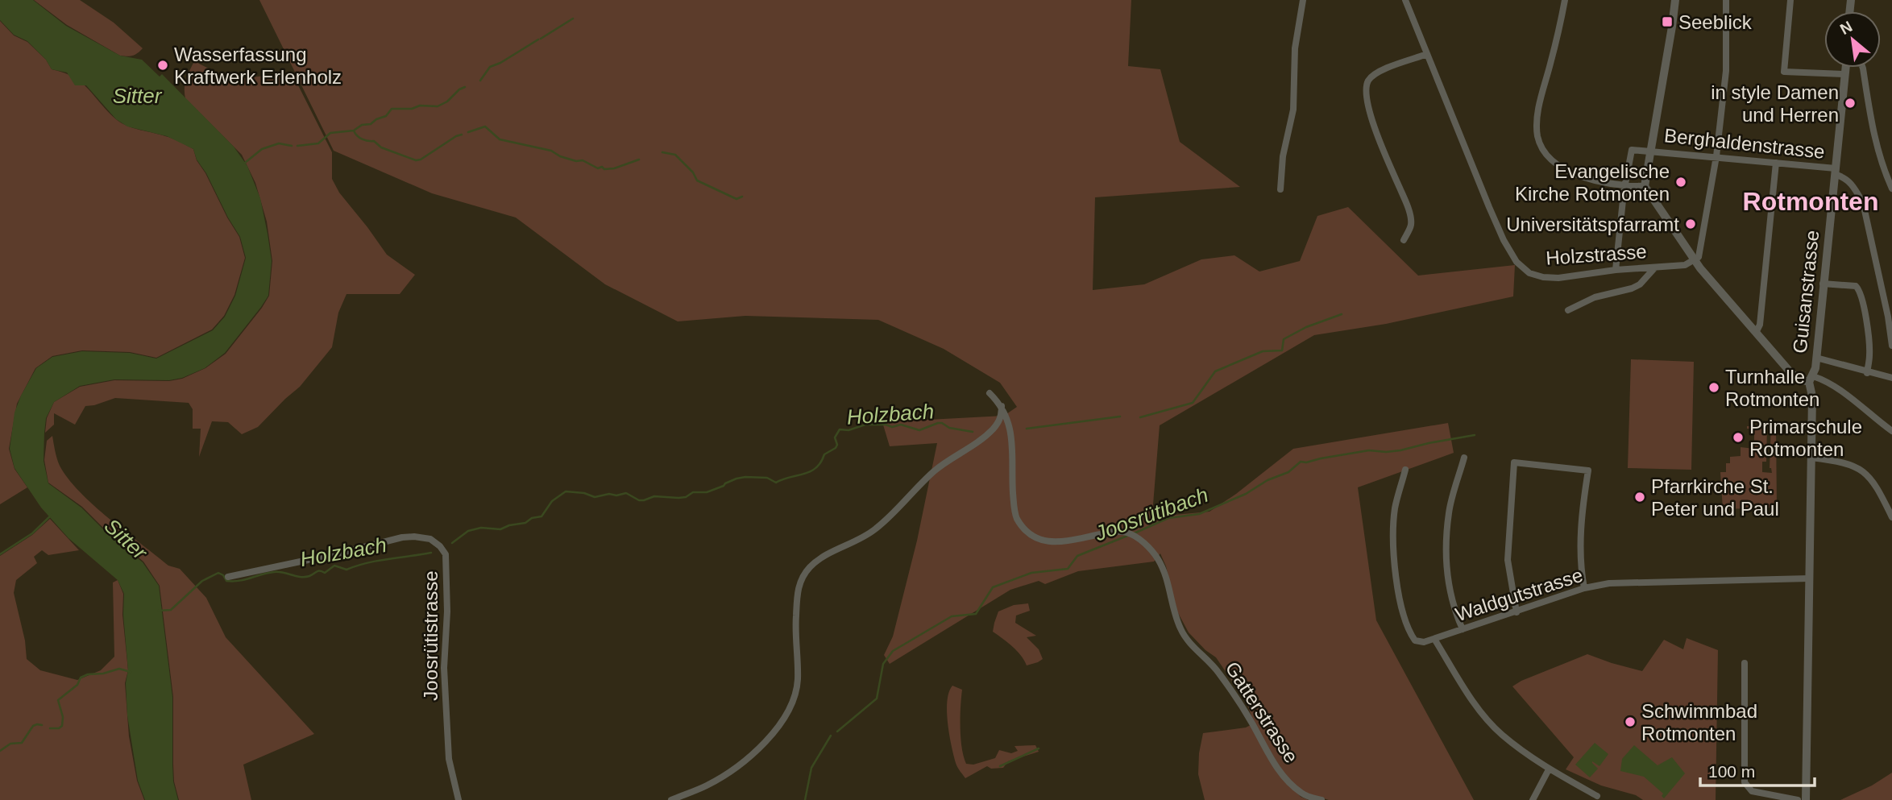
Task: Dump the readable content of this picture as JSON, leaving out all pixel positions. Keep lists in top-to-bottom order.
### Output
{
  "streets": {
    "street": [
      "Berghaldenstrasse",
      "Holzstrasse",
      "Guisanstrasse",
      "Waldgutstrasse",
      "Joosrütistrasse",
      "Gatterstrasse"
    ]
  },
  "crossings": [
    ["Berghaldenstrasse", "Guisanstrasse"],
    ["Guisanstrasse", "Waldgutstrasse"]
  ],
  "districts": ["Rotmonten"],
  "water": ["Sitter", "Holzbach", "Joosrütibach"],
  "places": {
    "transit": ["Seeblick"],
    "other": [
      "Wasserfassung Kraftwerk Erlenholz",
      "in style Damen und Herren",
      "Evangelische Kirche Rotmonten",
      "Universitätspfarramt",
      "Turnhalle Rotmonten",
      "Primarschule Rotmonten",
      "Pfarrkirche St. Peter und Paul",
      "Schwimmbad Rotmonten"
    ]
  },
  "scale_bar": "100 m",
  "north": "top left"
}
